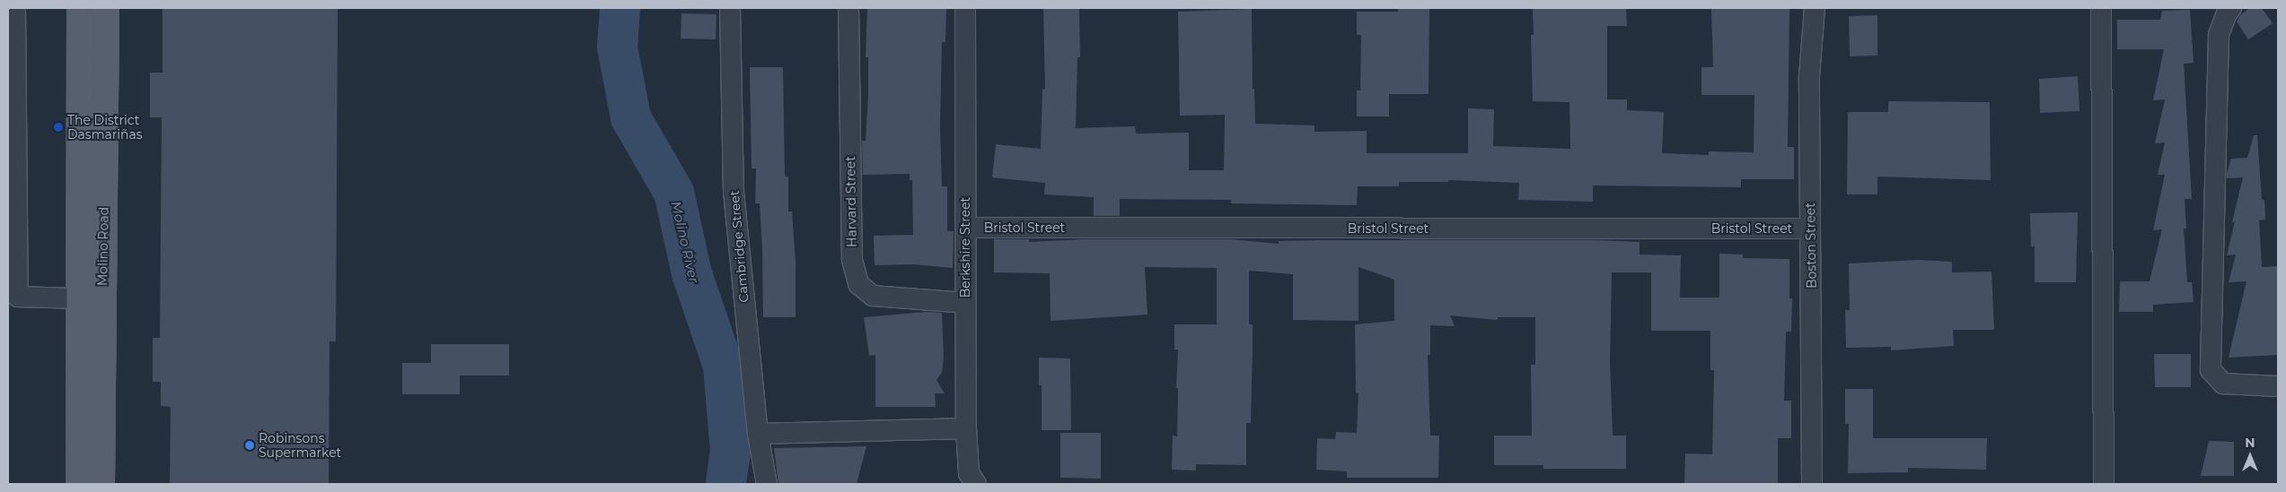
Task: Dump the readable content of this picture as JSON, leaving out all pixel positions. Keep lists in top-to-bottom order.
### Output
{
  "streets": {
    "main road": ["Molino Road"],
    "street": [
      "Harvard Street",
      "Bristol Street",
      "Boston Street",
      "Cambridge Street",
      "Berkshire Street"
    ]
  },
  "crossings": [
    ["Harvard Street", "Berkshire Street"],
    ["Bristol Street", "Boston Street"],
    ["Bristol Street", "Berkshire Street"]
  ],
  "water": ["Molino River"],
  "places": ["The District Dasmariñas", "Robinsons Supermarket"],
  "north": "top"
}
